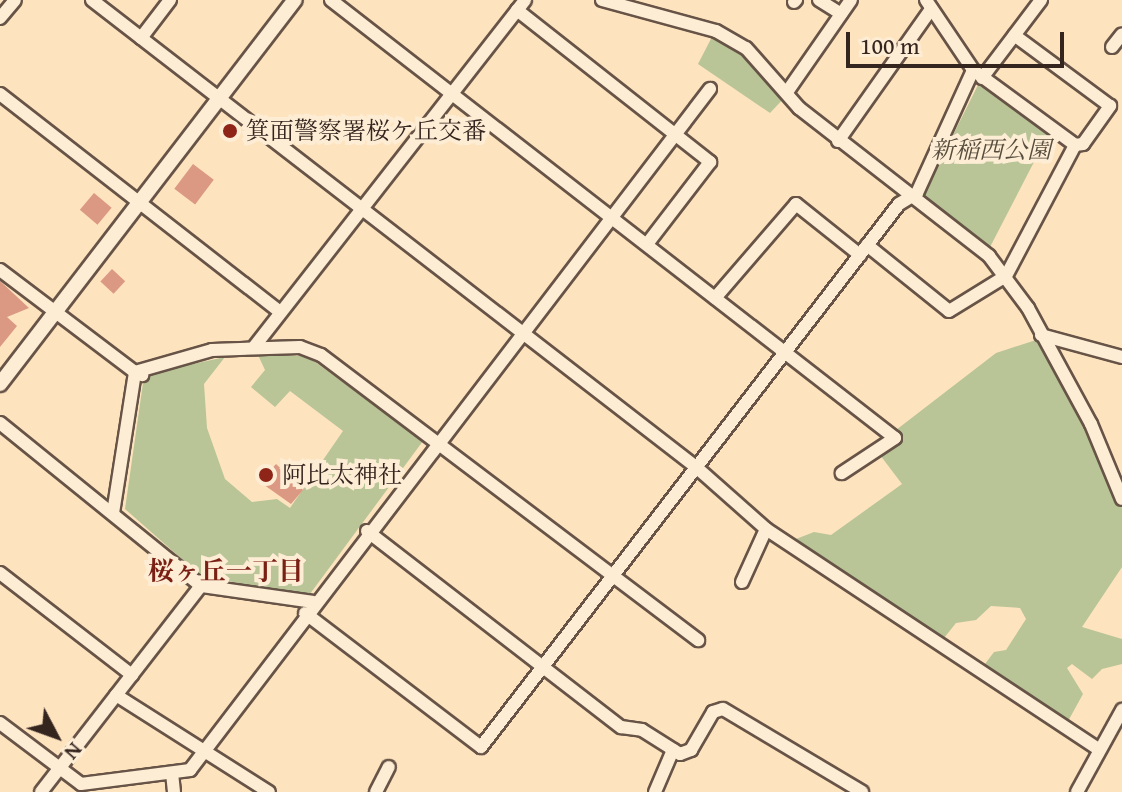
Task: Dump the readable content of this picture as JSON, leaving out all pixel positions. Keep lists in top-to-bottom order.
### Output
{
  "districts": ["桜ヶ丘一丁目"],
  "parks": ["新稲西公園"],
  "places": ["箕面警察署桜ケ丘交番", "阿比太神社"],
  "scale_bar": "100 m",
  "north": "bottom right"
}
